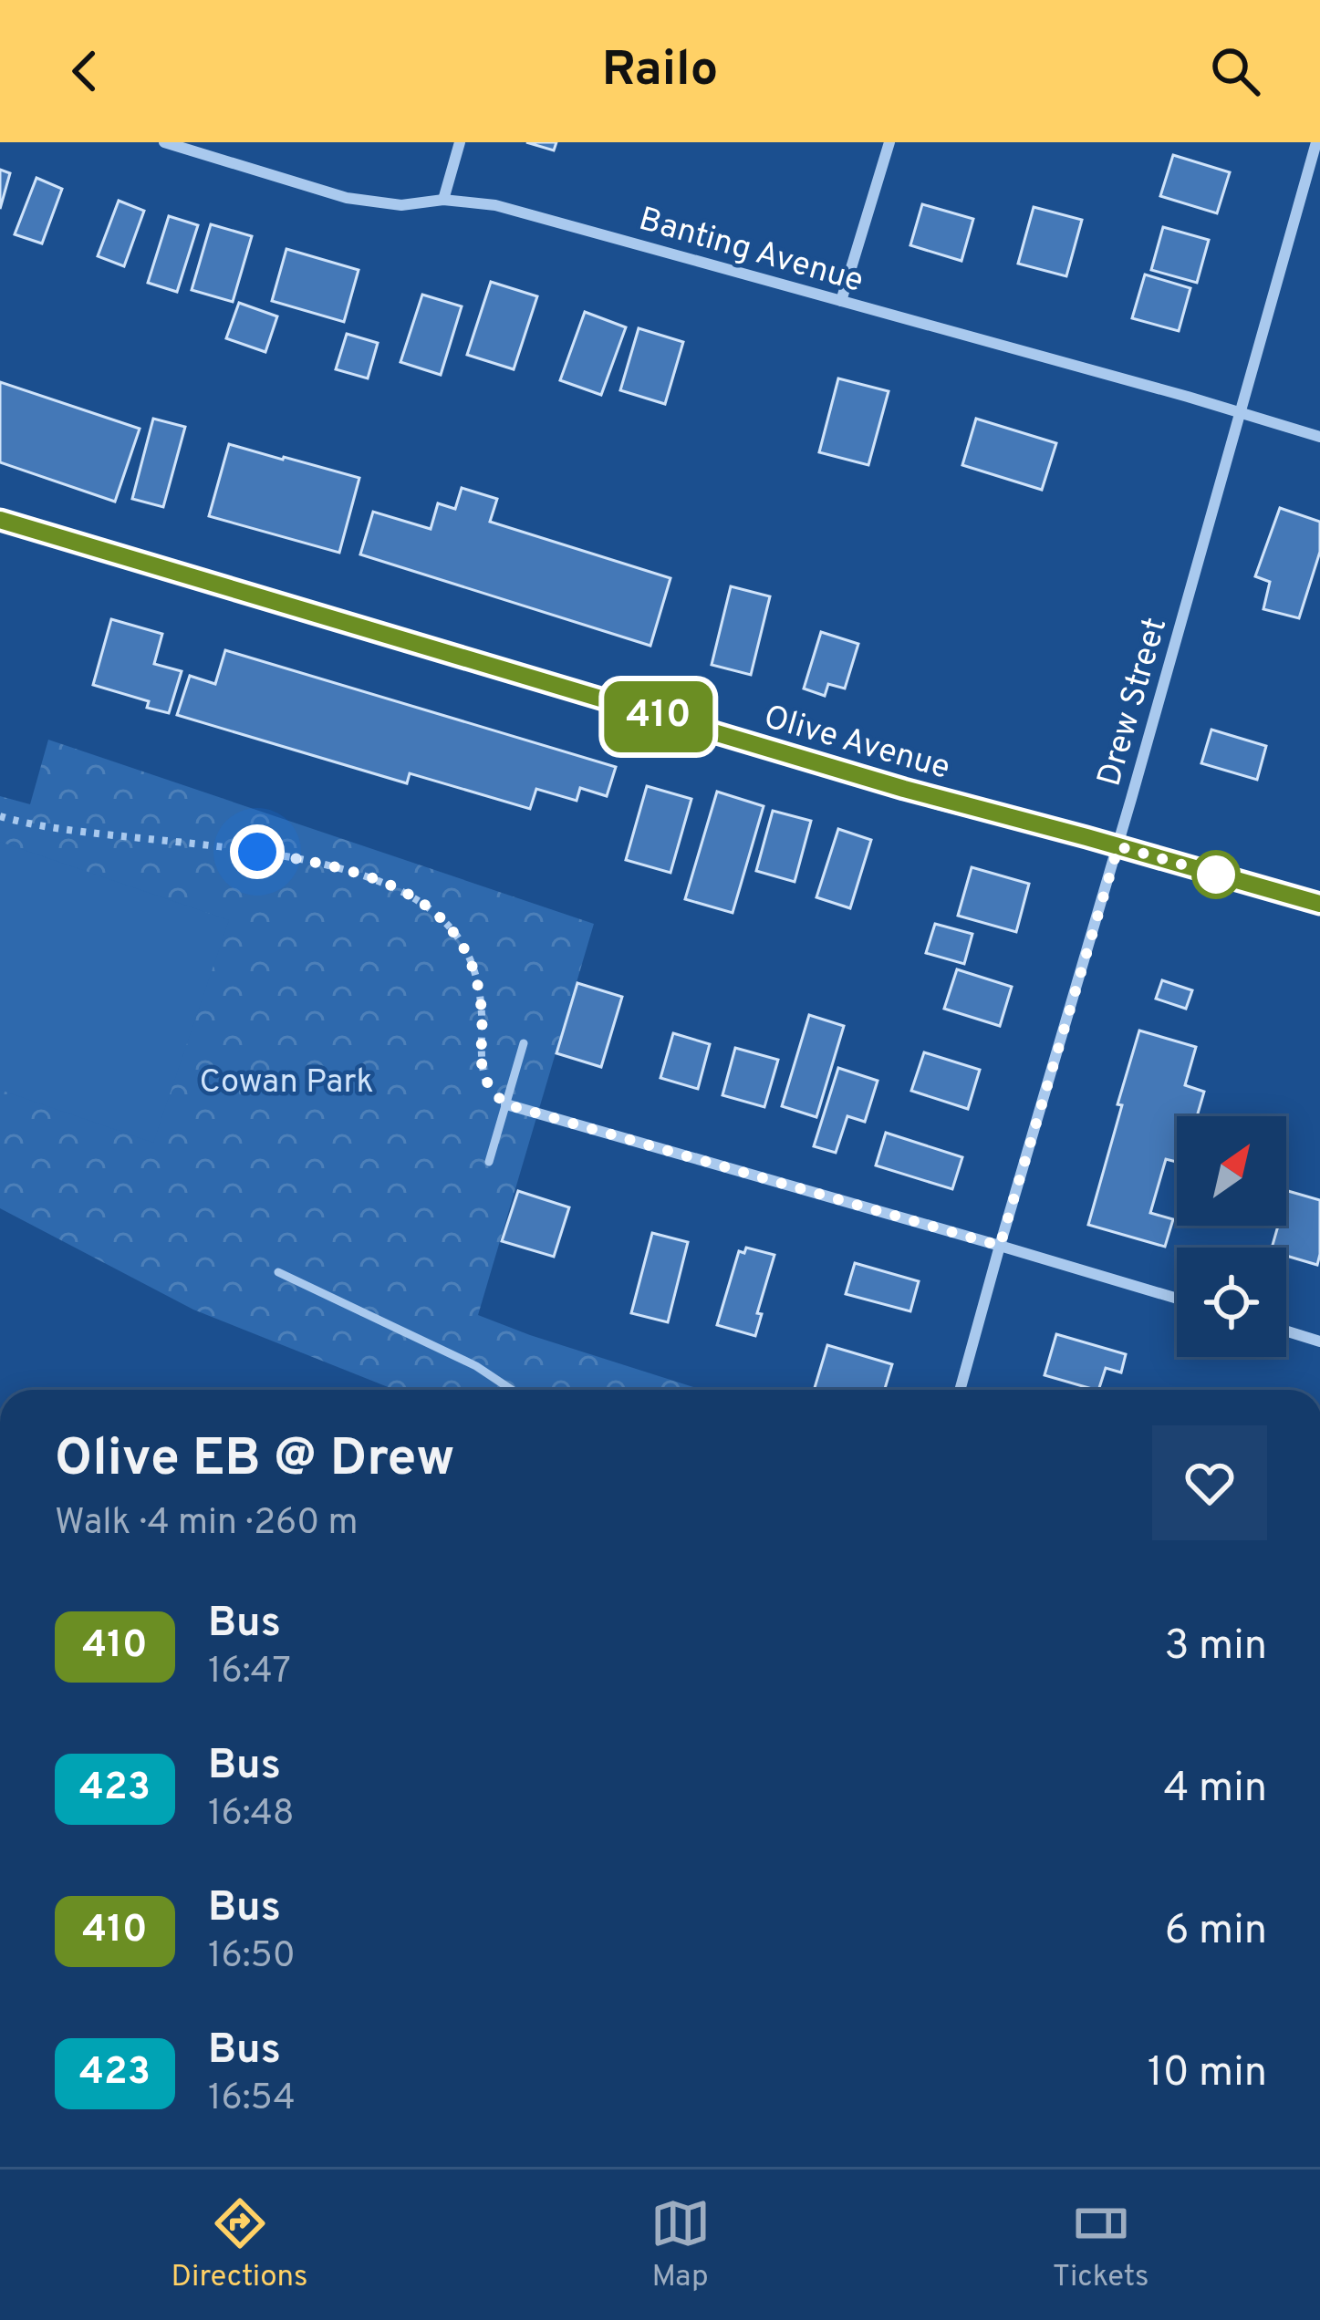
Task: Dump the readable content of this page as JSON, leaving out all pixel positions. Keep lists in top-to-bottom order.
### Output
{
  "streets": {
    "main road": ["Olive Avenue"],
    "street": ["Banting Avenue", "Drew Street"]
  },
  "crossings": [
    ["Banting Avenue", "Drew Street"],
    ["Drew Street", "Olive Avenue"]
  ],
  "parks": ["Cowan Park"],
  "lines": ["bus line 410"],
  "north": "top right",
  "page": {
    "header": "Railo",
    "on_map": "410",
    "heading": ["Olive EB @ Drew", "Walk · 4 min · 260 m"],
    "list": [
      {
        "mark": "410",
        "name": "Bus",
        "note": "16:47",
        "value": "3 min"
      },
      {
        "mark": "423",
        "name": "Bus",
        "note": "16:48",
        "value": "4 min"
      },
      {
        "mark": "410",
        "name": "Bus",
        "note": "16:50",
        "value": "6 min"
      },
      {
        "mark": "423",
        "name": "Bus",
        "note": "16:54",
        "value": "10 min"
      }
    ],
    "tabs": ["Directions", "Map", "Tickets"]
  }
}
